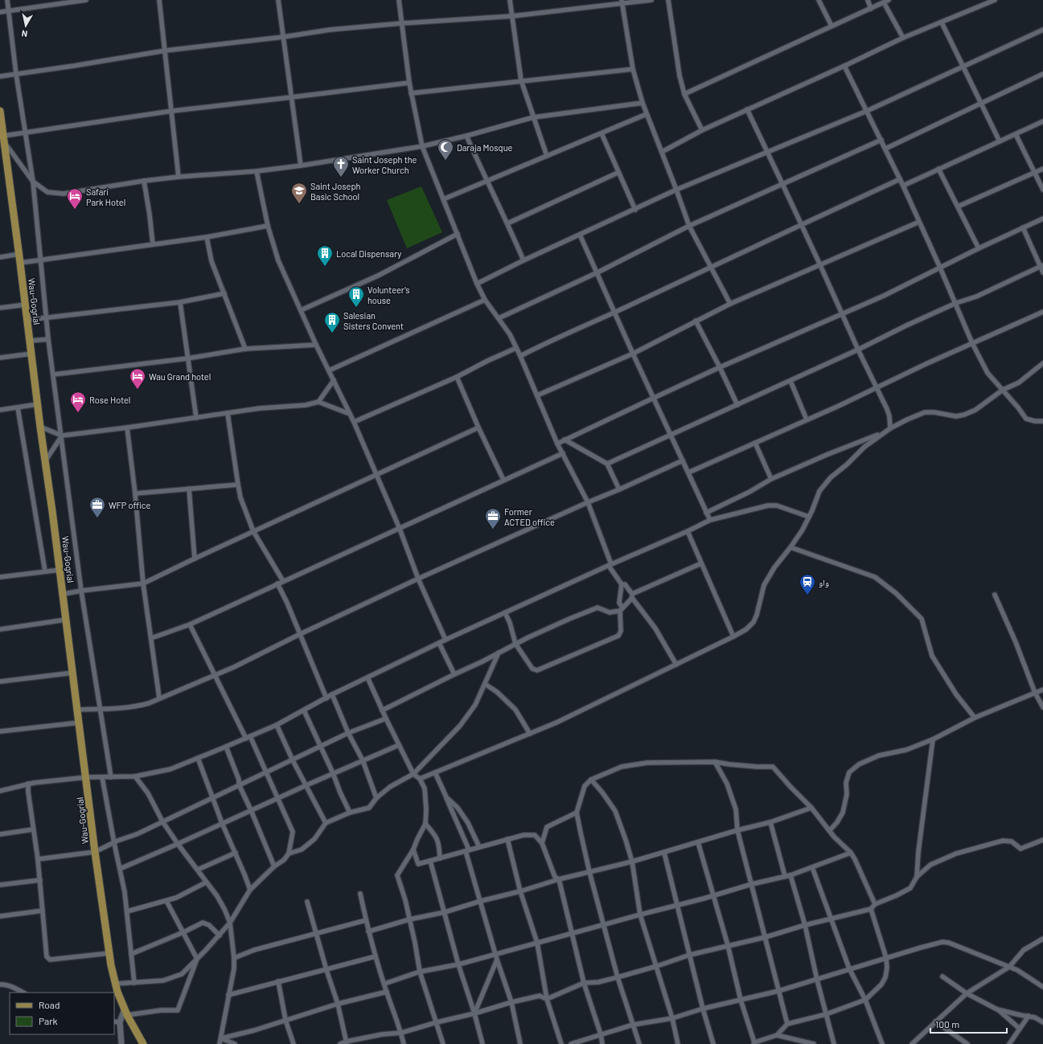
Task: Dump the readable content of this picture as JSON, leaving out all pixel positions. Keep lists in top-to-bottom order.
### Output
{
  "streets": {
    "main road": ["Wau-Gogrial"]
  },
  "places": {
    "mosque": ["Daraja Mosque"],
    "church": ["Saint Joseph the Worker Church"],
    "school or university": ["Saint Joseph Basic School"],
    "hotel": ["Safari Park Hotel", "Wau Grand hotel", "Rose Hotel"],
    "building": ["Local Dispensary", "Volunteer's house", "Salesian Sisters Convent"],
    "office": ["WFP office", "Former ACTED office"],
    "station": ["واو"]
  },
  "legend": ["Road", "Park"],
  "scale_bar": "100 m",
  "north": "bottom"
}
